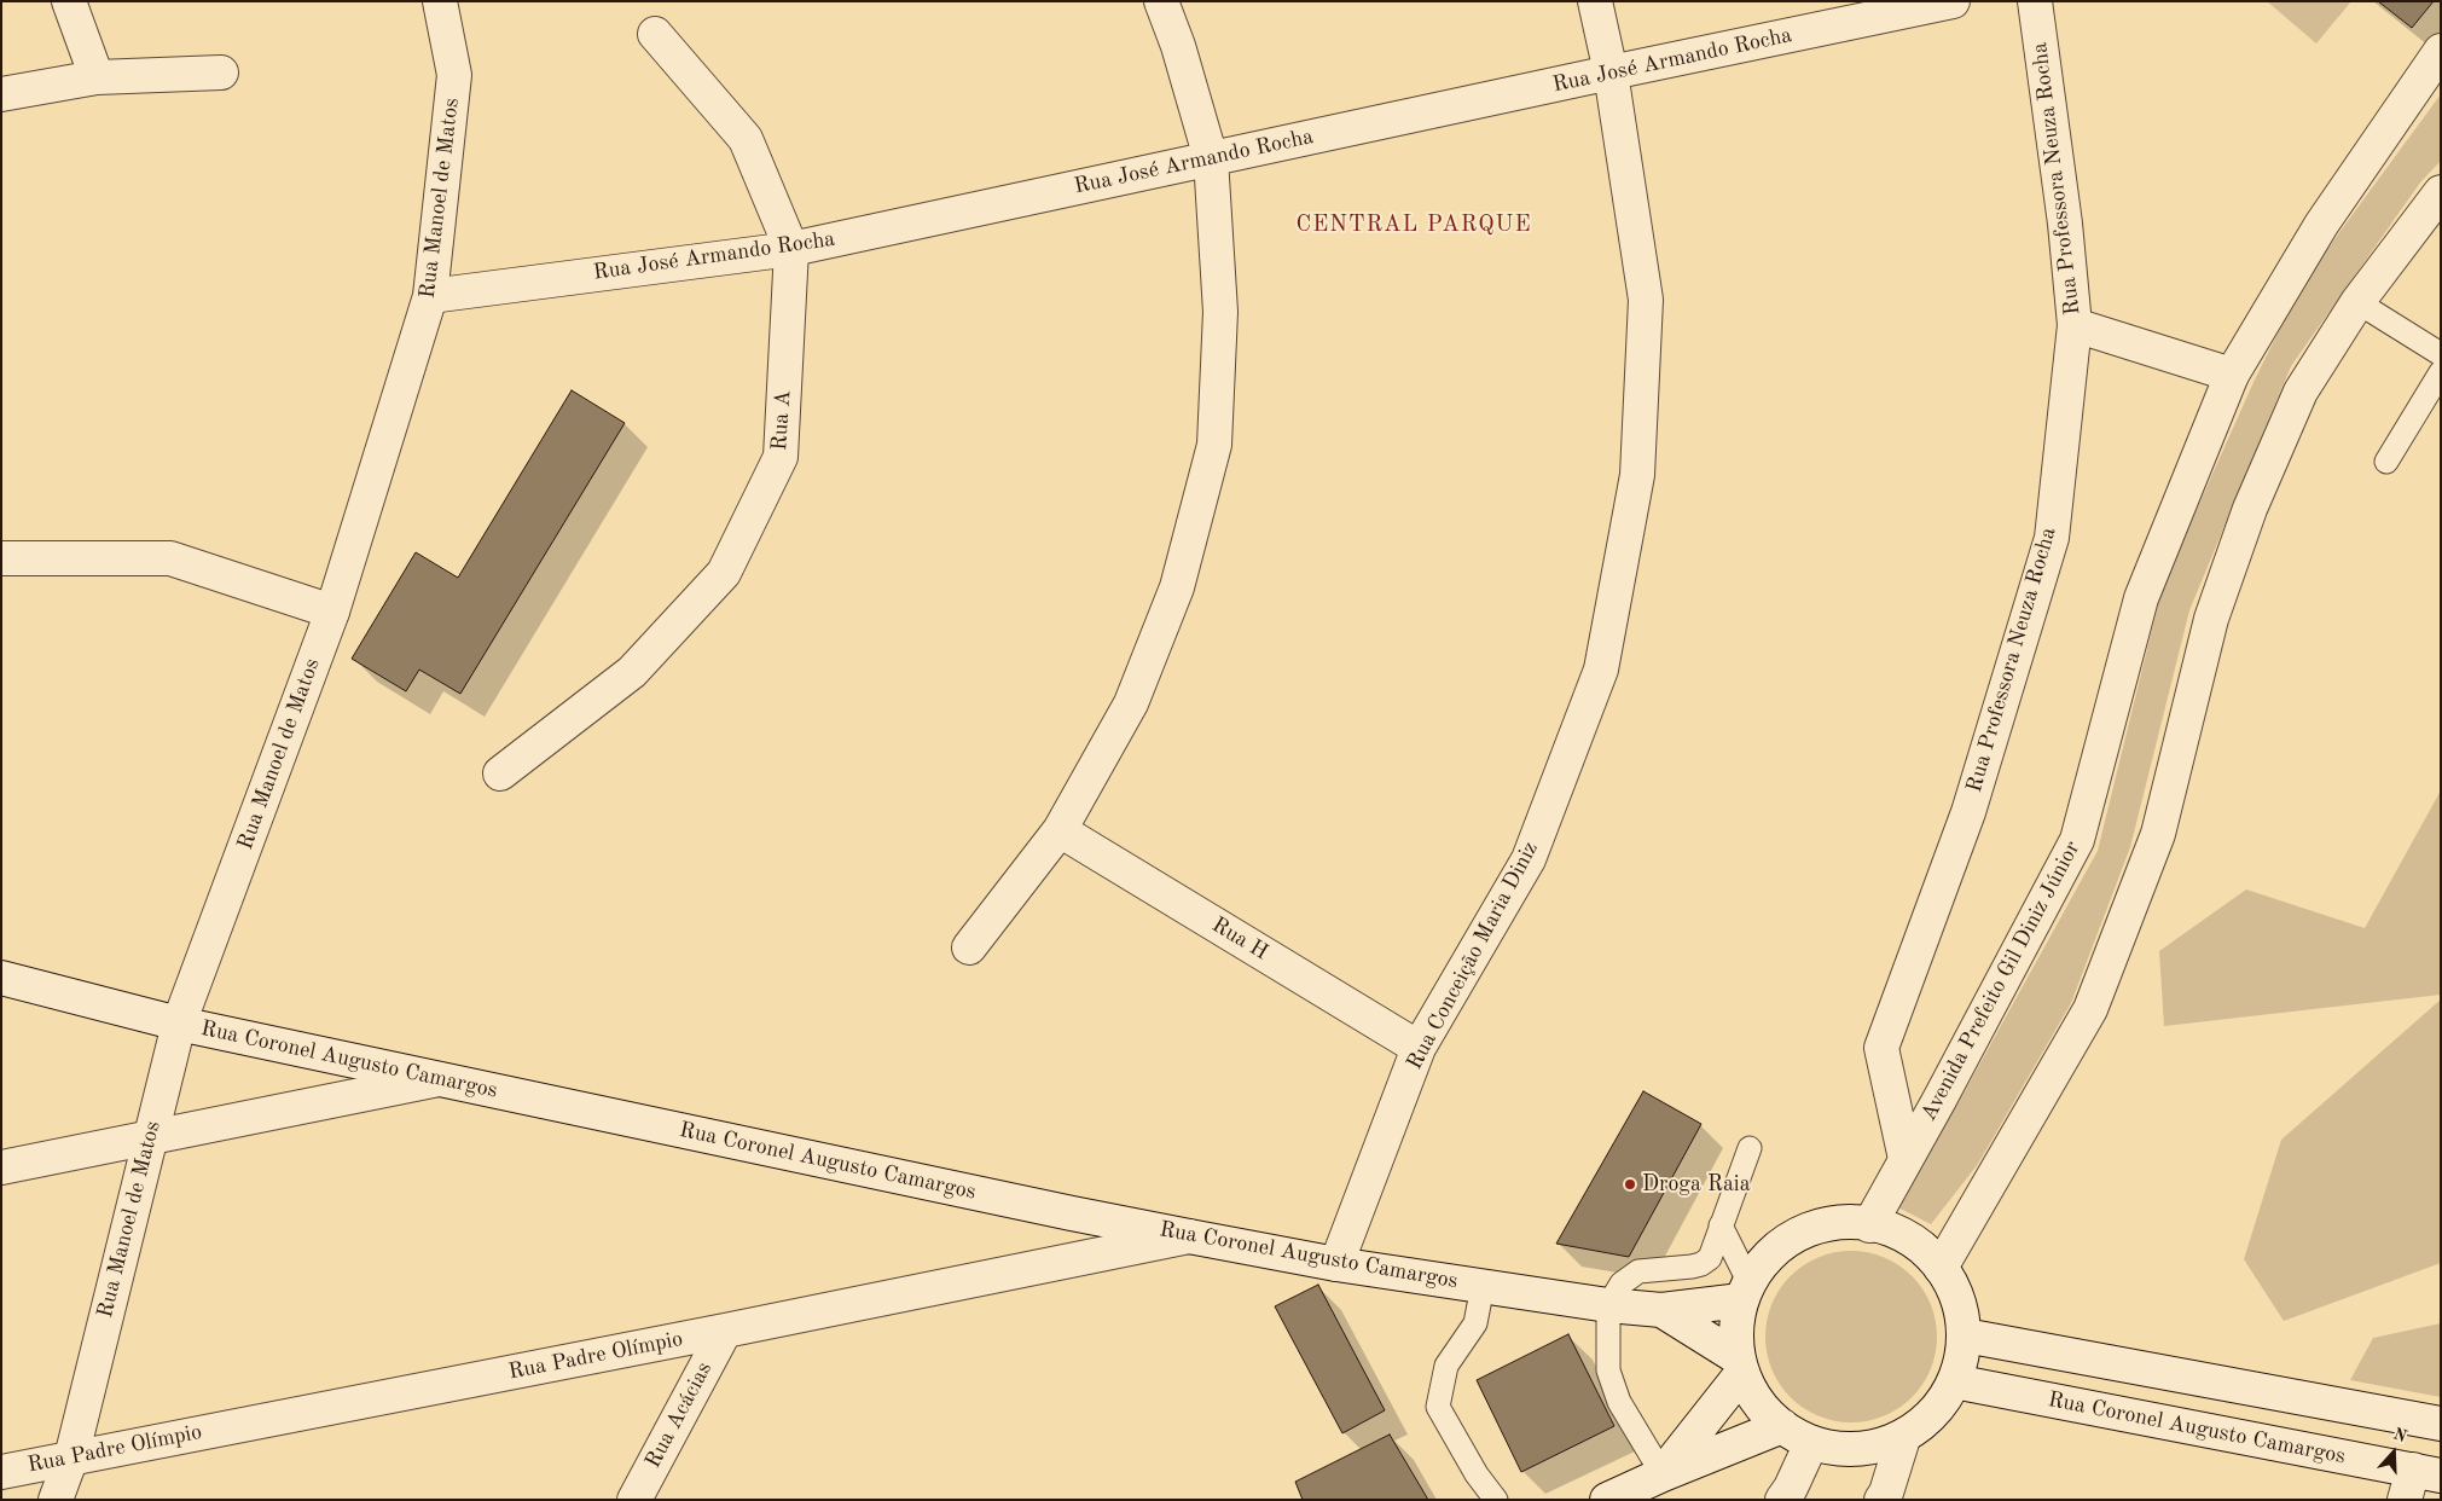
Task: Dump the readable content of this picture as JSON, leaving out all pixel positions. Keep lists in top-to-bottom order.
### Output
{
  "streets": {
    "street": [
      "Rua José Armando Rocha",
      "Rua Professora Neuza Rocha",
      "Rua Manoel de Matos",
      "Rua A",
      "Rua H",
      "Rua Conceição Maria Diniz",
      "Avenida Prefeito Gil Diniz Júnior",
      "Rua Coronel Augusto Camargos",
      "Rua Padre Olímpio",
      "Rua Acácias"
    ]
  },
  "crossings": [
    ["Rua José Armando Rocha", "Rua Manoel de Matos"],
    ["Rua José Armando Rocha", "Rua A"],
    ["Rua José Armando Rocha", "Rua Conceição Maria Diniz"],
    ["Rua Professora Neuza Rocha", "Avenida Prefeito Gil Diniz Júnior"],
    ["Rua Manoel de Matos", "Rua Coronel Augusto Camargos"],
    ["Rua Manoel de Matos", "Rua Padre Olímpio"],
    ["Rua H", "Rua Conceição Maria Diniz"],
    ["Rua Conceição Maria Diniz", "Rua Coronel Augusto Camargos"],
    ["Rua Coronel Augusto Camargos", "Rua Padre Olímpio"],
    ["Rua Padre Olímpio", "Rua Acácias"]
  ],
  "districts": ["CENTRAL PARQUE"],
  "places": ["Droga Raia"],
  "north": "top"
}
